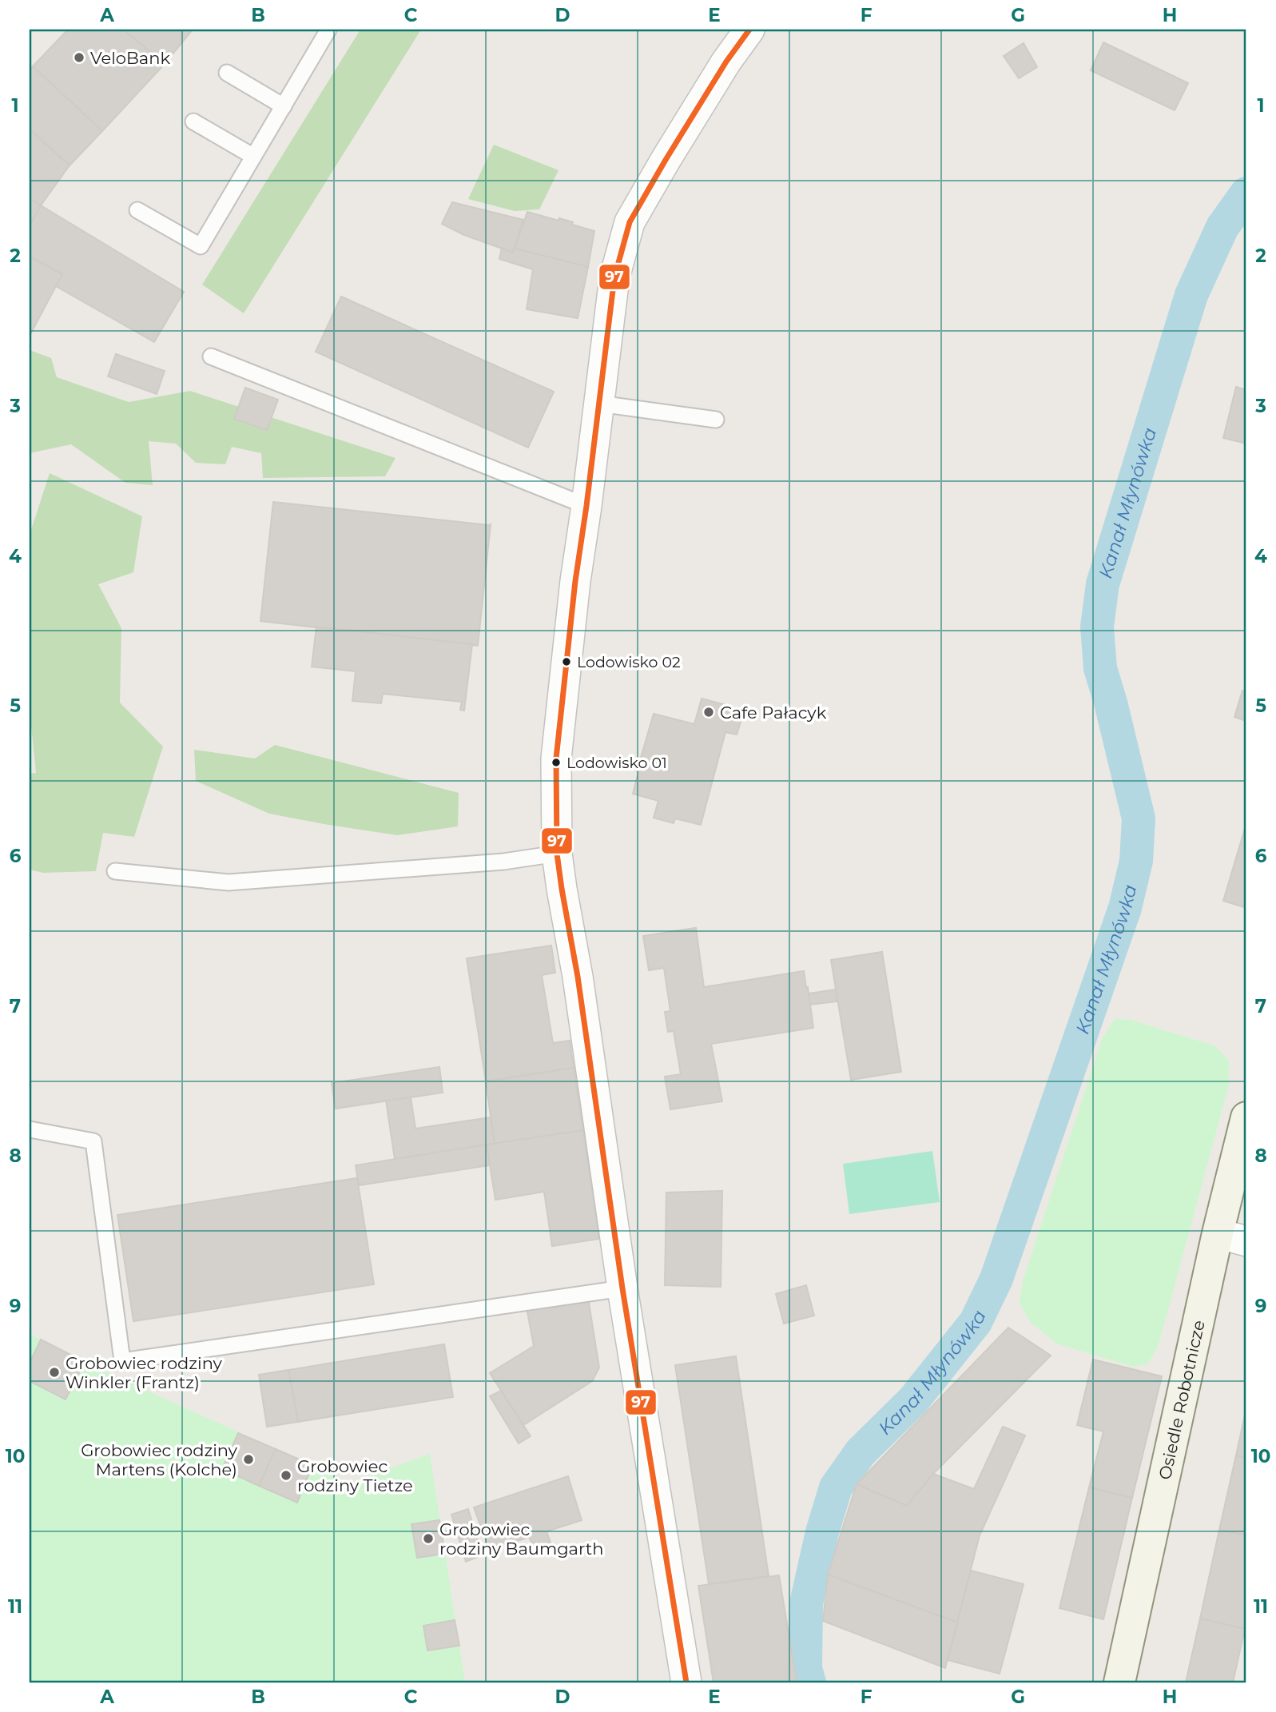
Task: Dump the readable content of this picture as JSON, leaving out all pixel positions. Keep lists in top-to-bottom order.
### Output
{
  "streets": {
    "street": ["Osiedle Robotnicze"]
  },
  "water": ["Kanał Młynówka"],
  "places": [
    "VeloBank",
    "Lodowisko 02",
    "Cafe Pałacyk",
    "Lodowisko 01",
    "Grobowiec rodziny Winkler (Frantz)",
    "Grobowiec rodziny Martens (Kolche)",
    "Grobowiec rodziny Tietze",
    "Grobowiec rodziny Baumgarth"
  ],
  "lines": ["transit line 97"],
  "grid": {
    "columns": [
      "A",
      "B",
      "C",
      "D",
      "E",
      "F",
      "G",
      "H"
    ],
    "rows": [
      "1",
      "2",
      "3",
      "4",
      "5",
      "6",
      "7",
      "8",
      "9",
      "10",
      "11"
    ]
  }
}
